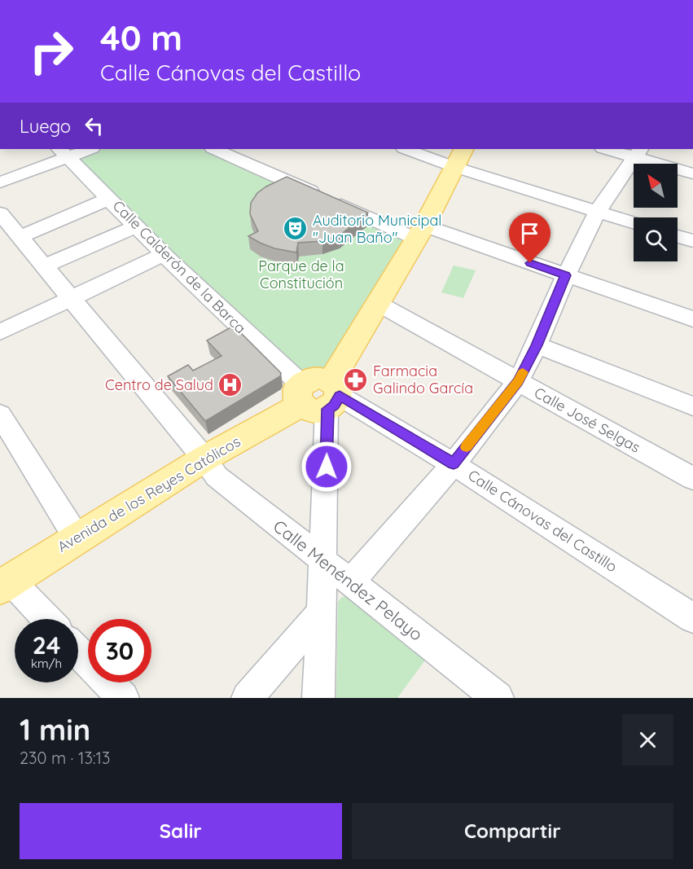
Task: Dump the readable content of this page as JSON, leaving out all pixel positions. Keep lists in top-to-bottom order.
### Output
{
  "streets": {
    "main road": ["Avenida de los Reyes Católicos"],
    "street": [
      "Calle Calderón de la Barca",
      "Calle José Selgas",
      "Calle Cánovas del Castillo",
      "Calle Menéndez Pelayo"
    ]
  },
  "crossings": [
    ["Calle Calderón de la Barca", "Avenida de los Reyes Católicos"],
    ["Calle Calderón de la Barca", "Calle Cánovas del Castillo"],
    ["Calle José Selgas", "Avenida de los Reyes Católicos"],
    ["Avenida de los Reyes Católicos", "Calle Cánovas del Castillo"],
    ["Avenida de los Reyes Católicos", "Calle Menéndez Pelayo"]
  ],
  "parks": ["Parque de la Constitución"],
  "places": {
    "theatre": ["Auditorio Municipal \"Juan Baño\""],
    "pharmacy": ["Farmacia Galindo García"],
    "hospital": ["Centro de Salud"]
  },
  "north": "top left",
  "page": {
    "turn": ["40 m", "Calle Cánovas del Castillo"],
    "then": "Luego",
    "speed": "24 km/h",
    "limit": "30",
    "heading": ["1 min", "230 m · 13:13"],
    "buttons": ["Salir", "Compartir"]
  }
}
